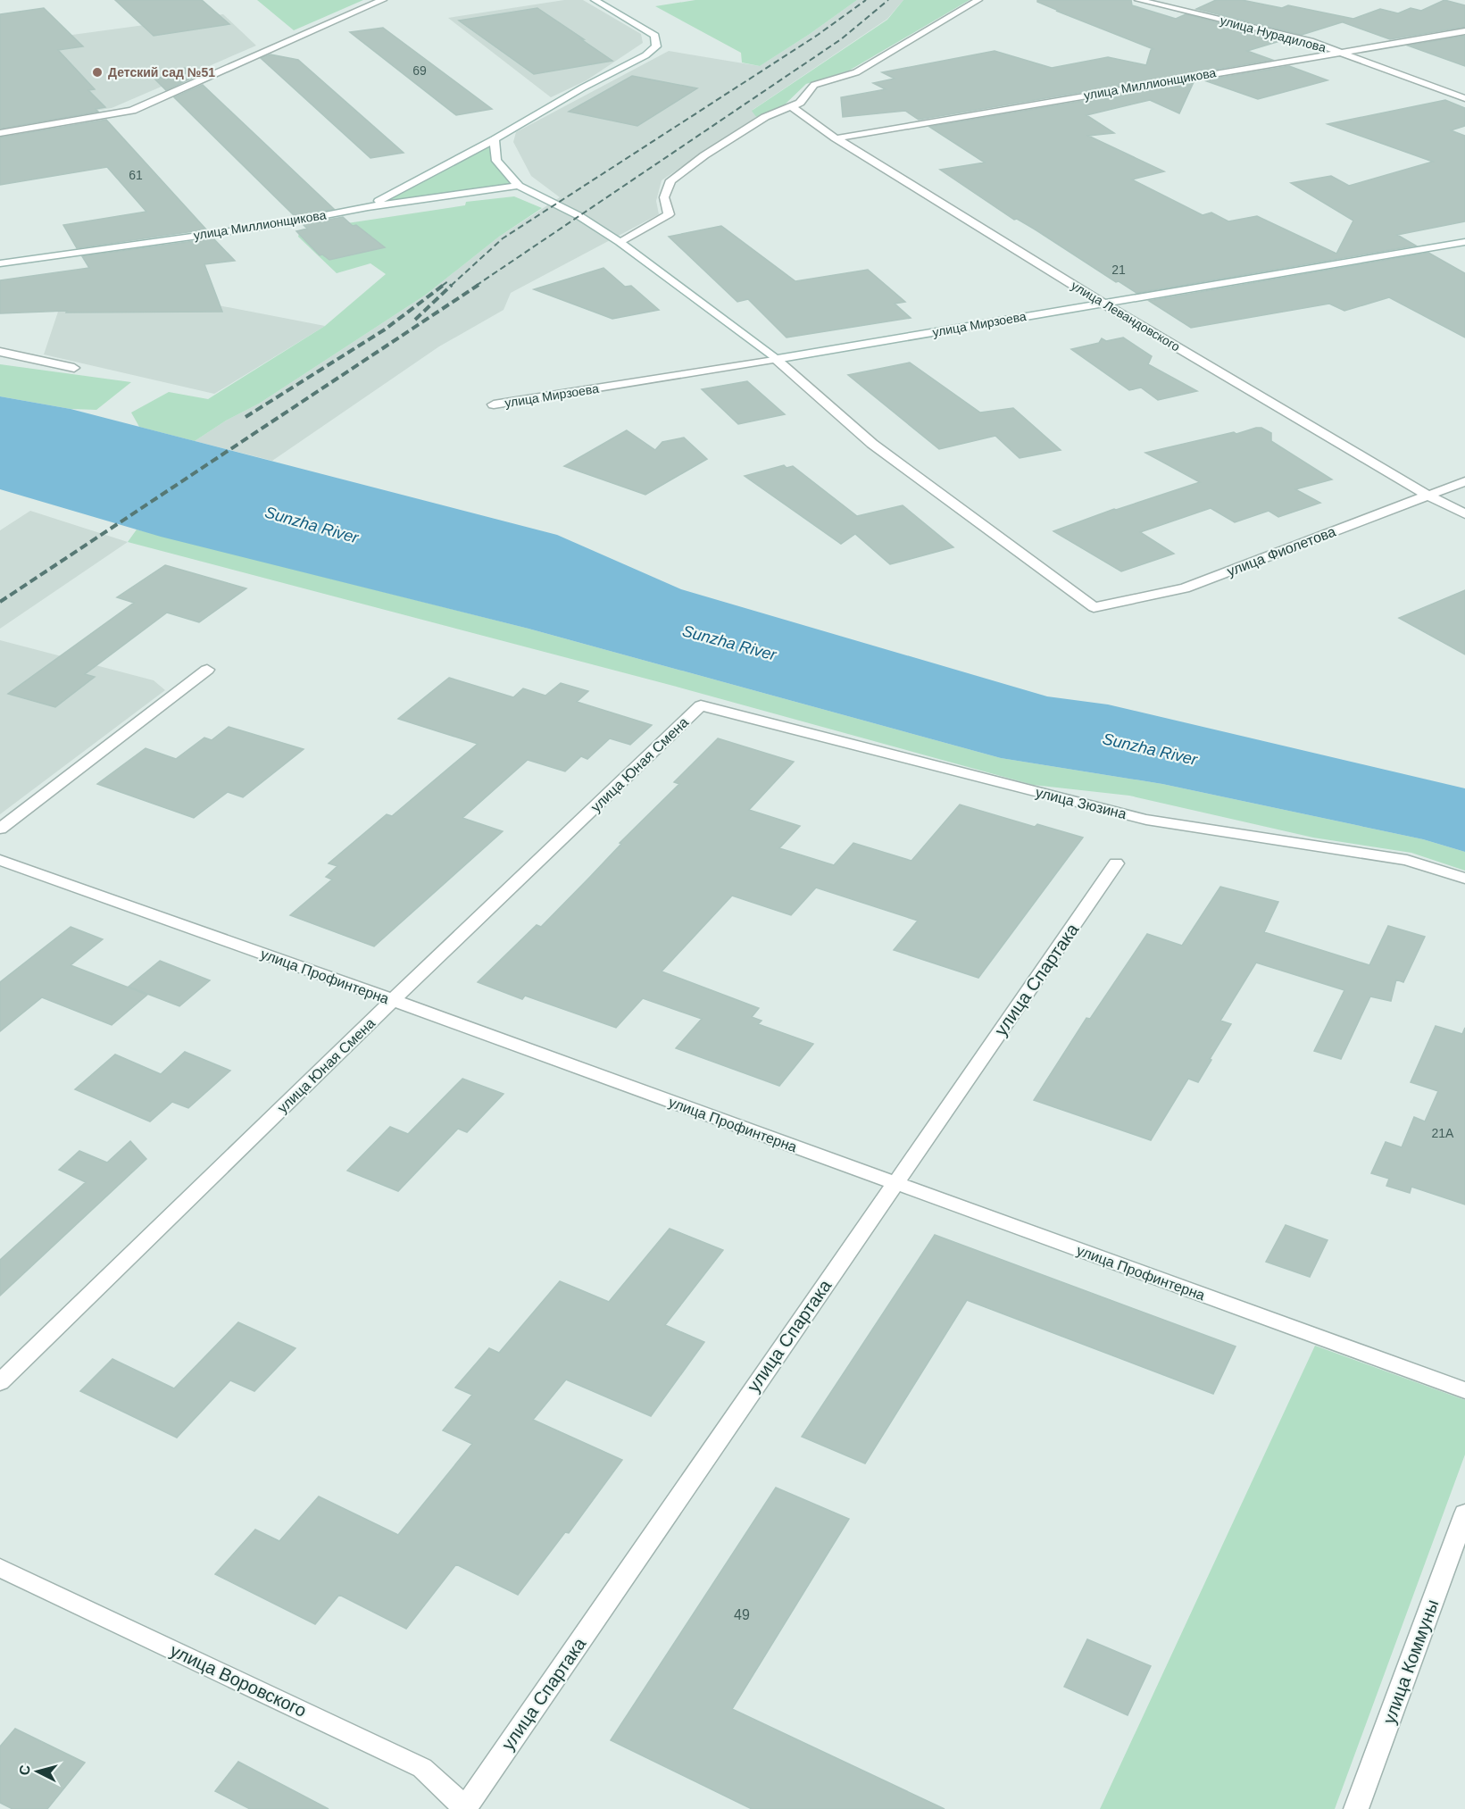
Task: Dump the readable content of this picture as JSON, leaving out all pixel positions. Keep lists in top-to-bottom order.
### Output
{
  "streets": {
    "street": [
      "улица Нурадилова",
      "улица Миллионщикова",
      "улица Левандовского",
      "улица Мирзоева",
      "улица Фиолетова",
      "улица Юная Смена",
      "улица Зюзина",
      "улица Профинтерна",
      "улица Спартака",
      "улица Коммуны",
      "улица Воровского"
    ]
  },
  "crossings": [
    ["улица Нурадилова", "улица Миллионщикова"],
    ["улица Миллионщикова", "улица Левандовского"],
    ["улица Левандовского", "улица Мирзоева"],
    ["улица Левандовского", "улица Фиолетова"],
    ["улица Мирзоева", "улица Фиолетова"],
    ["улица Юная Смена", "улица Зюзина"],
    ["улица Юная Смена", "улица Профинтерна"],
    ["улица Профинтерна", "улица Спартака"],
    ["улица Спартака", "улица Воровского"]
  ],
  "water": ["Sunzha River"],
  "places": ["Детский сад №51"],
  "house_numbers": [
    "69",
    "61",
    "21",
    "21А",
    "49"
  ],
  "north": "left"
}
